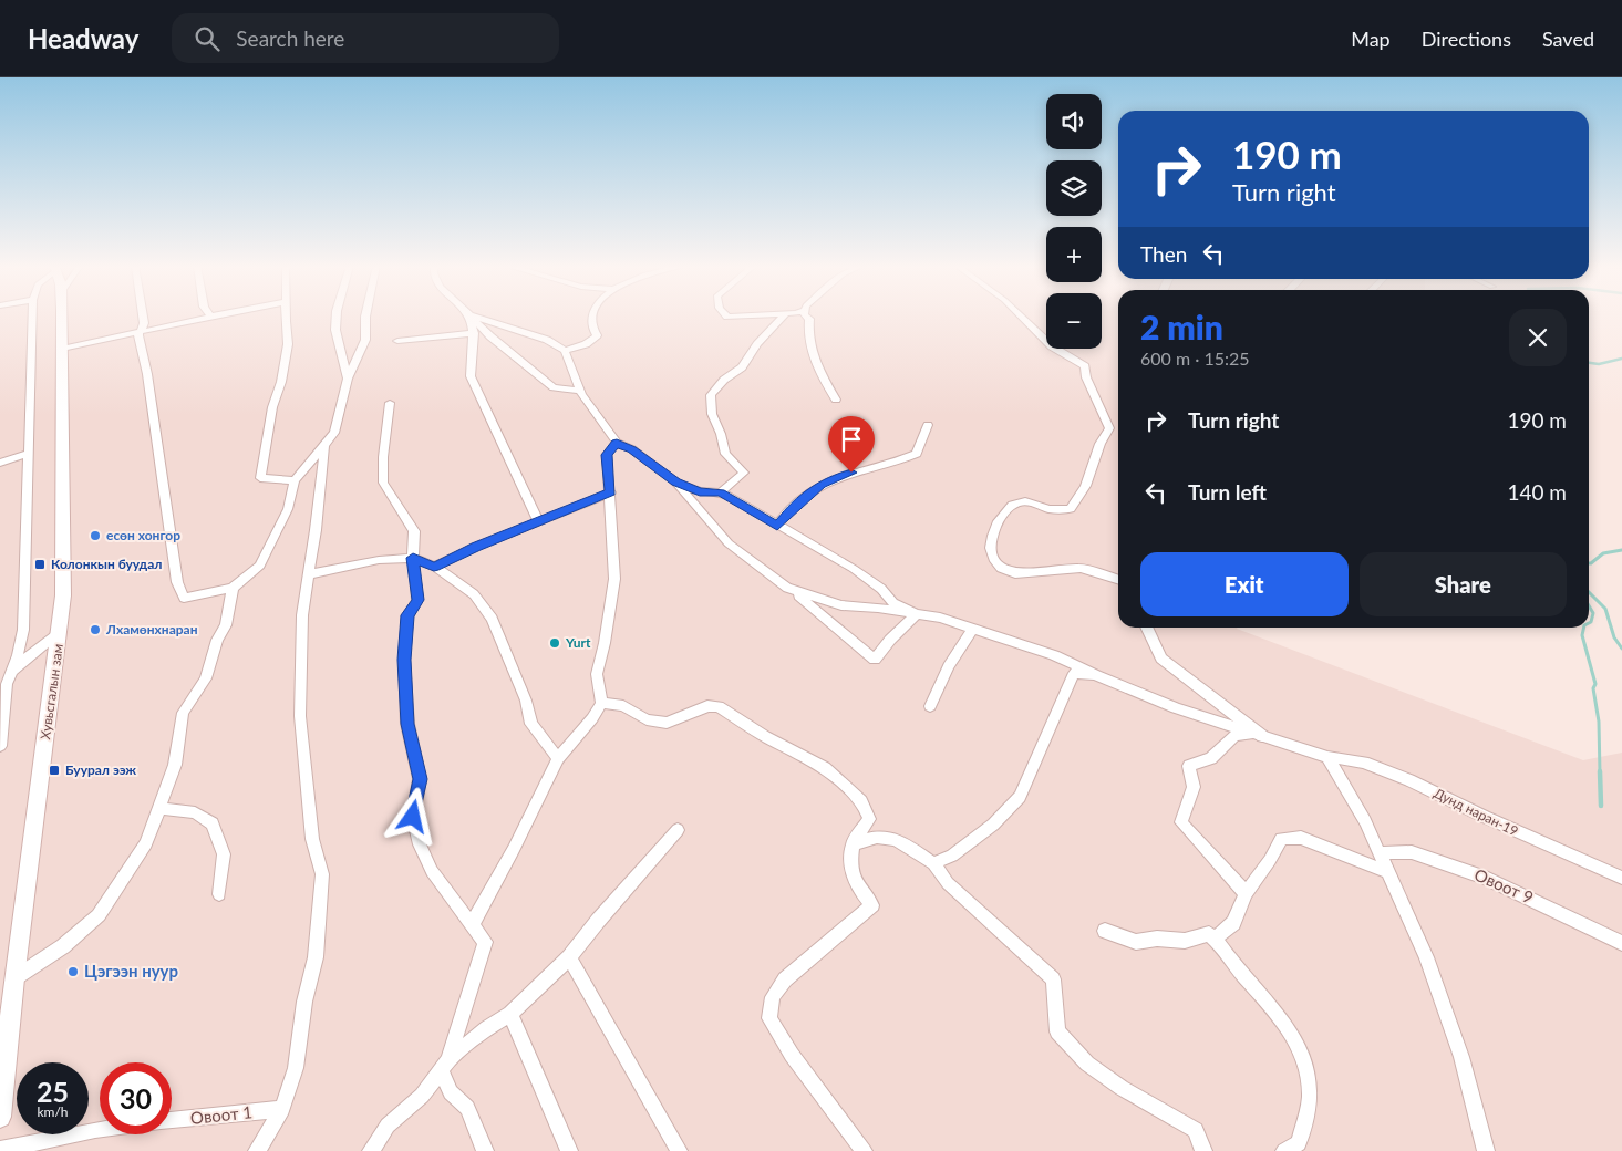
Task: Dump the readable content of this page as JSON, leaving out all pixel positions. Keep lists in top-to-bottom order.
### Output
{
  "streets": {
    "main road": ["Хувьсгалын зам"],
    "street": ["Дунд наран-19", "Овоот 9", "Овоот 1"]
  },
  "places": {
    "other": [
      "есөн хонгор",
      "Лхамөнхнаран",
      "Yurt",
      "Цэгээн нуур"
    ],
    "transit": ["Колонкын буудал", "Буурал ээж"]
  },
  "page": {
    "header": "Headway",
    "search": "Search here",
    "nav": ["Map", "Directions", "Saved"],
    "map_buttons": ["+", "−"],
    "turn": ["190 m", "Turn right"],
    "then": "Then",
    "heading": ["2 min", "600 m · 15:25"],
    "list": [
      {
        "name": "Turn right",
        "value": "190 m"
      },
      {
        "name": "Turn left",
        "value": "140 m"
      }
    ],
    "buttons": ["Exit", "Share"],
    "speed": "25 km/h",
    "limit": "30"
  }
}
